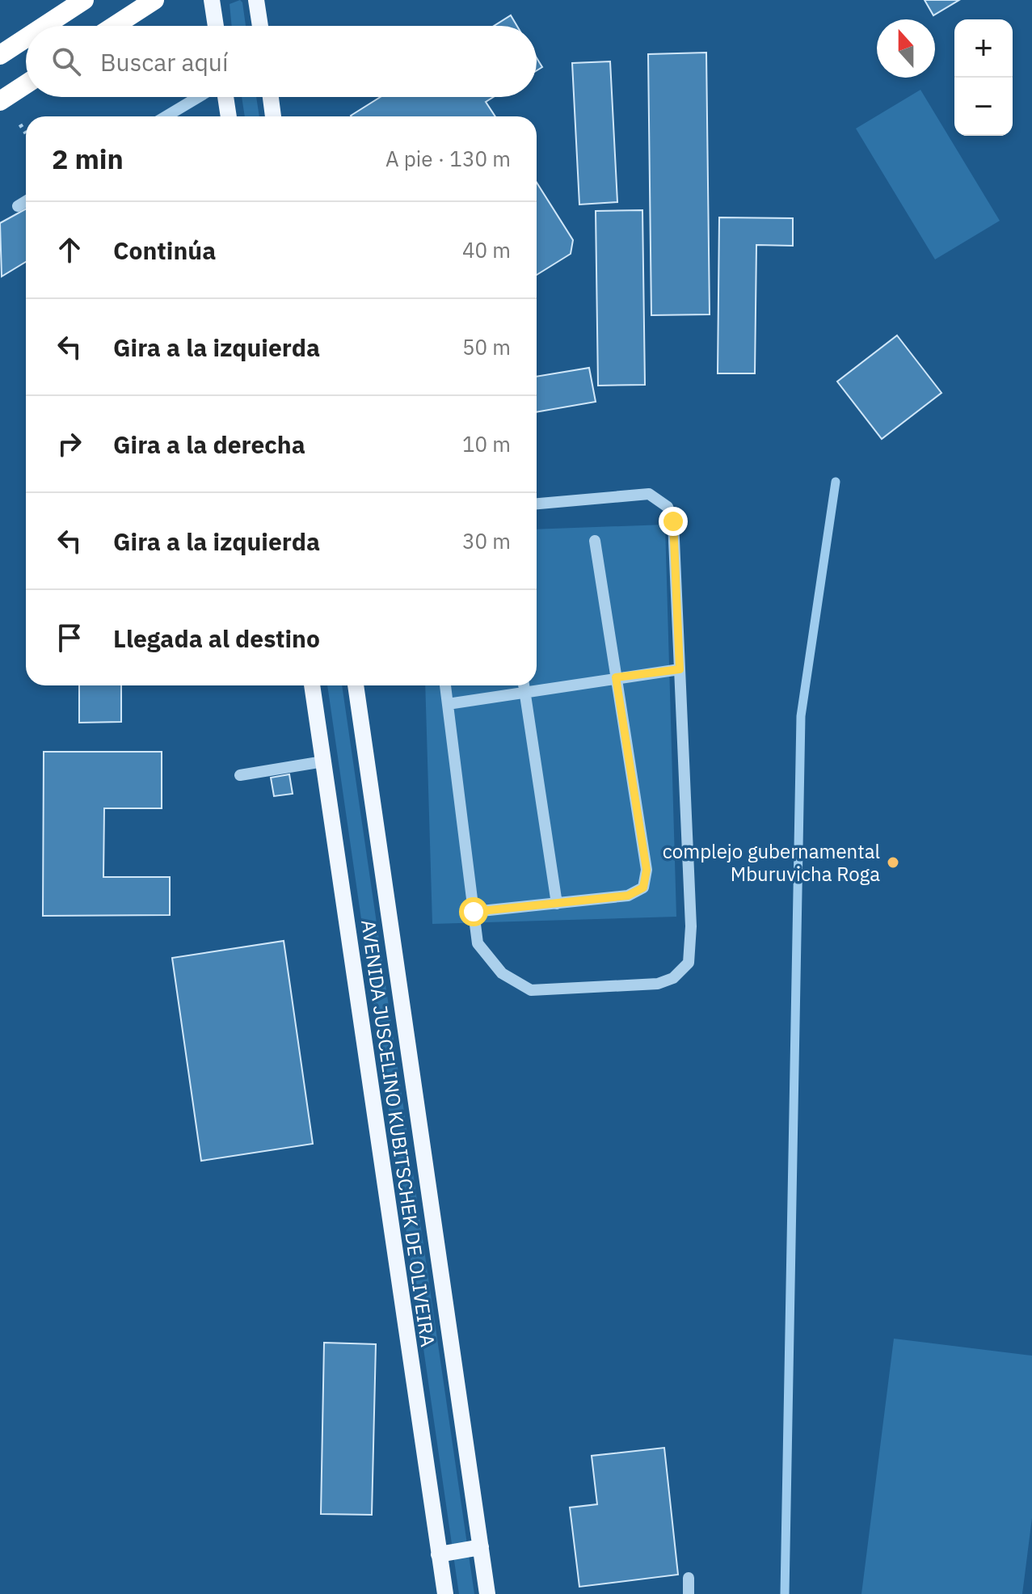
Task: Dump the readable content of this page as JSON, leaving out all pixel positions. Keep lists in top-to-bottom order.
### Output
{
  "streets": {
    "main road": ["AVENIDA JUSCELINO KUBITSCHEK DE OLIVEIRA"]
  },
  "places": ["complejo gubernamental Mburuvicha Roga"],
  "north": "top",
  "page": {
    "map_buttons": ["+", "−"],
    "search": "Buscar aquí",
    "heading": ["2 min", "A pie · 130 m"],
    "list": [
      ["Continúa", "40 m"],
      ["Gira a la izquierda", "50 m"],
      ["Gira a la derecha", "10 m"],
      ["Gira a la izquierda", "30 m"],
      "Llegada al destino"
    ]
  }
}
